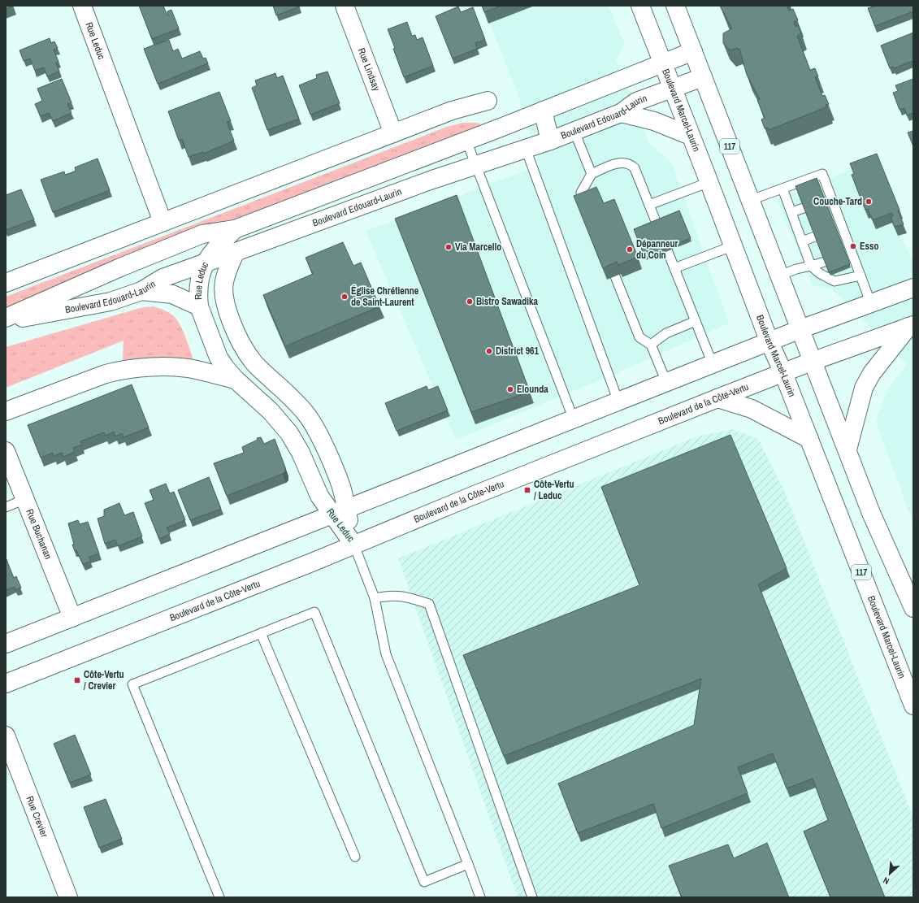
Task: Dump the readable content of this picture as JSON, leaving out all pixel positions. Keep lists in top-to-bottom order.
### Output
{
  "streets": {
    "street": [
      "Rue Leduc",
      "Rue Lindsay",
      "Boulevard Marcel-Laurin",
      "Boulevard Edouard-Laurin",
      "117",
      "Boulevard de la Côte-Vertu",
      "Rue Buchanan",
      "Rue Crevier"
    ]
  },
  "crossings": [
    ["Rue Leduc", "Boulevard Edouard-Laurin"],
    ["Rue Leduc", "Boulevard de la Côte-Vertu"],
    ["Boulevard Marcel-Laurin", "Boulevard Edouard-Laurin"],
    ["Boulevard Marcel-Laurin", "Boulevard de la Côte-Vertu"],
    ["Boulevard Edouard-Laurin", "117"],
    ["117", "Boulevard de la Côte-Vertu"]
  ],
  "places": {
    "other": [
      "Couche-Tard",
      "Esso",
      "Via Marcello",
      "Dépanneur du Coin",
      "Église Chrétienne de Saint-Laurent",
      "Bistro Sawadika",
      "District 961",
      "Elounda"
    ],
    "transit": ["Côte-Vertu / Leduc", "Côte-Vertu / Crevier"]
  },
  "north": "bottom left"
}
